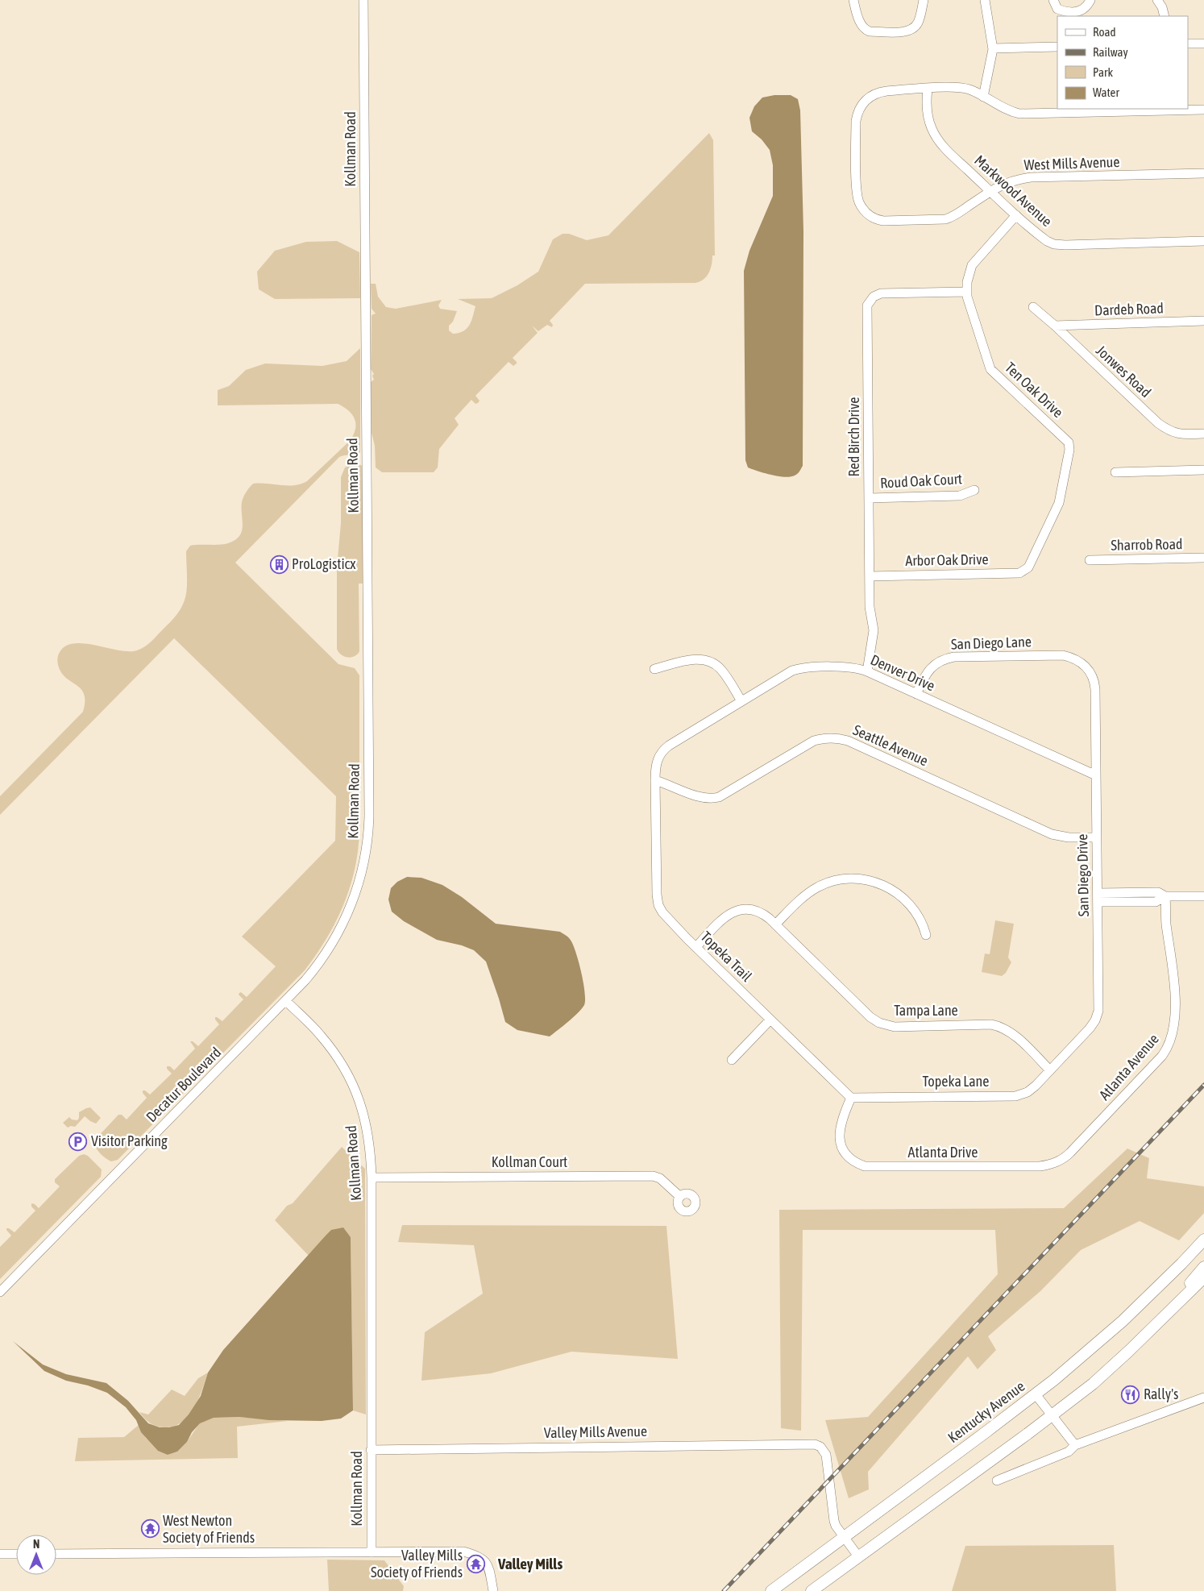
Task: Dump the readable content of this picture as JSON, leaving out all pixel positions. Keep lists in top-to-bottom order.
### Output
{
  "streets": {
    "main road": ["Kentucky Avenue"],
    "street": [
      "Kollman Road",
      "West Mills Avenue",
      "Markwood Avenue",
      "Dardeb Road",
      "Jonwes Road",
      "Ten Oak Drive",
      "Red Birch Drive",
      "Roud Oak Court",
      "Sharrob Road",
      "Arbor Oak Drive",
      "San Diego Lane",
      "Denver Drive",
      "Seattle Avenue",
      "San Diego Drive",
      "Topeka Trail",
      "Tampa Lane",
      "Atlanta Avenue",
      "Topeka Lane",
      "Decatur Boulevard",
      "Atlanta Drive",
      "Kollman Court",
      "Valley Mills Avenue"
    ]
  },
  "crossings": [
    ["Kollman Road", "Decatur Boulevard"],
    ["Kollman Road", "Kollman Court"],
    ["Kollman Road", "Valley Mills Avenue"],
    ["West Mills Avenue", "Markwood Avenue"],
    ["Markwood Avenue", "Ten Oak Drive"],
    ["Dardeb Road", "Jonwes Road"],
    ["Ten Oak Drive", "Red Birch Drive"],
    ["Ten Oak Drive", "Arbor Oak Drive"],
    ["Red Birch Drive", "Roud Oak Court"],
    ["Red Birch Drive", "Arbor Oak Drive"],
    ["Red Birch Drive", "Denver Drive"],
    ["San Diego Lane", "Denver Drive"],
    ["San Diego Lane", "San Diego Drive"],
    ["Denver Drive", "San Diego Drive"],
    ["Denver Drive", "Topeka Trail"],
    ["Seattle Avenue", "San Diego Drive"],
    ["Seattle Avenue", "Topeka Trail"],
    ["San Diego Drive", "Tampa Lane"],
    ["San Diego Drive", "Topeka Lane"],
    ["Topeka Trail", "Tampa Lane"],
    ["Topeka Trail", "Topeka Lane"],
    ["Topeka Trail", "Atlanta Drive"],
    ["Tampa Lane", "Topeka Lane"],
    ["Atlanta Avenue", "Atlanta Drive"],
    ["Topeka Lane", "Atlanta Drive"],
    ["Kentucky Avenue", "Valley Mills Avenue"]
  ],
  "districts": ["Valley Mills"],
  "places": {
    "building": ["ProLogisticx"],
    "parking": ["Visitor Parking"],
    "restaurant": ["Rally's"],
    "temple": ["West Newton Society of Friends", "Valley Mills Society of Friends"]
  },
  "legend": [
    "Road",
    "Railway",
    "Park",
    "Water"
  ],
  "north": "top"
}
